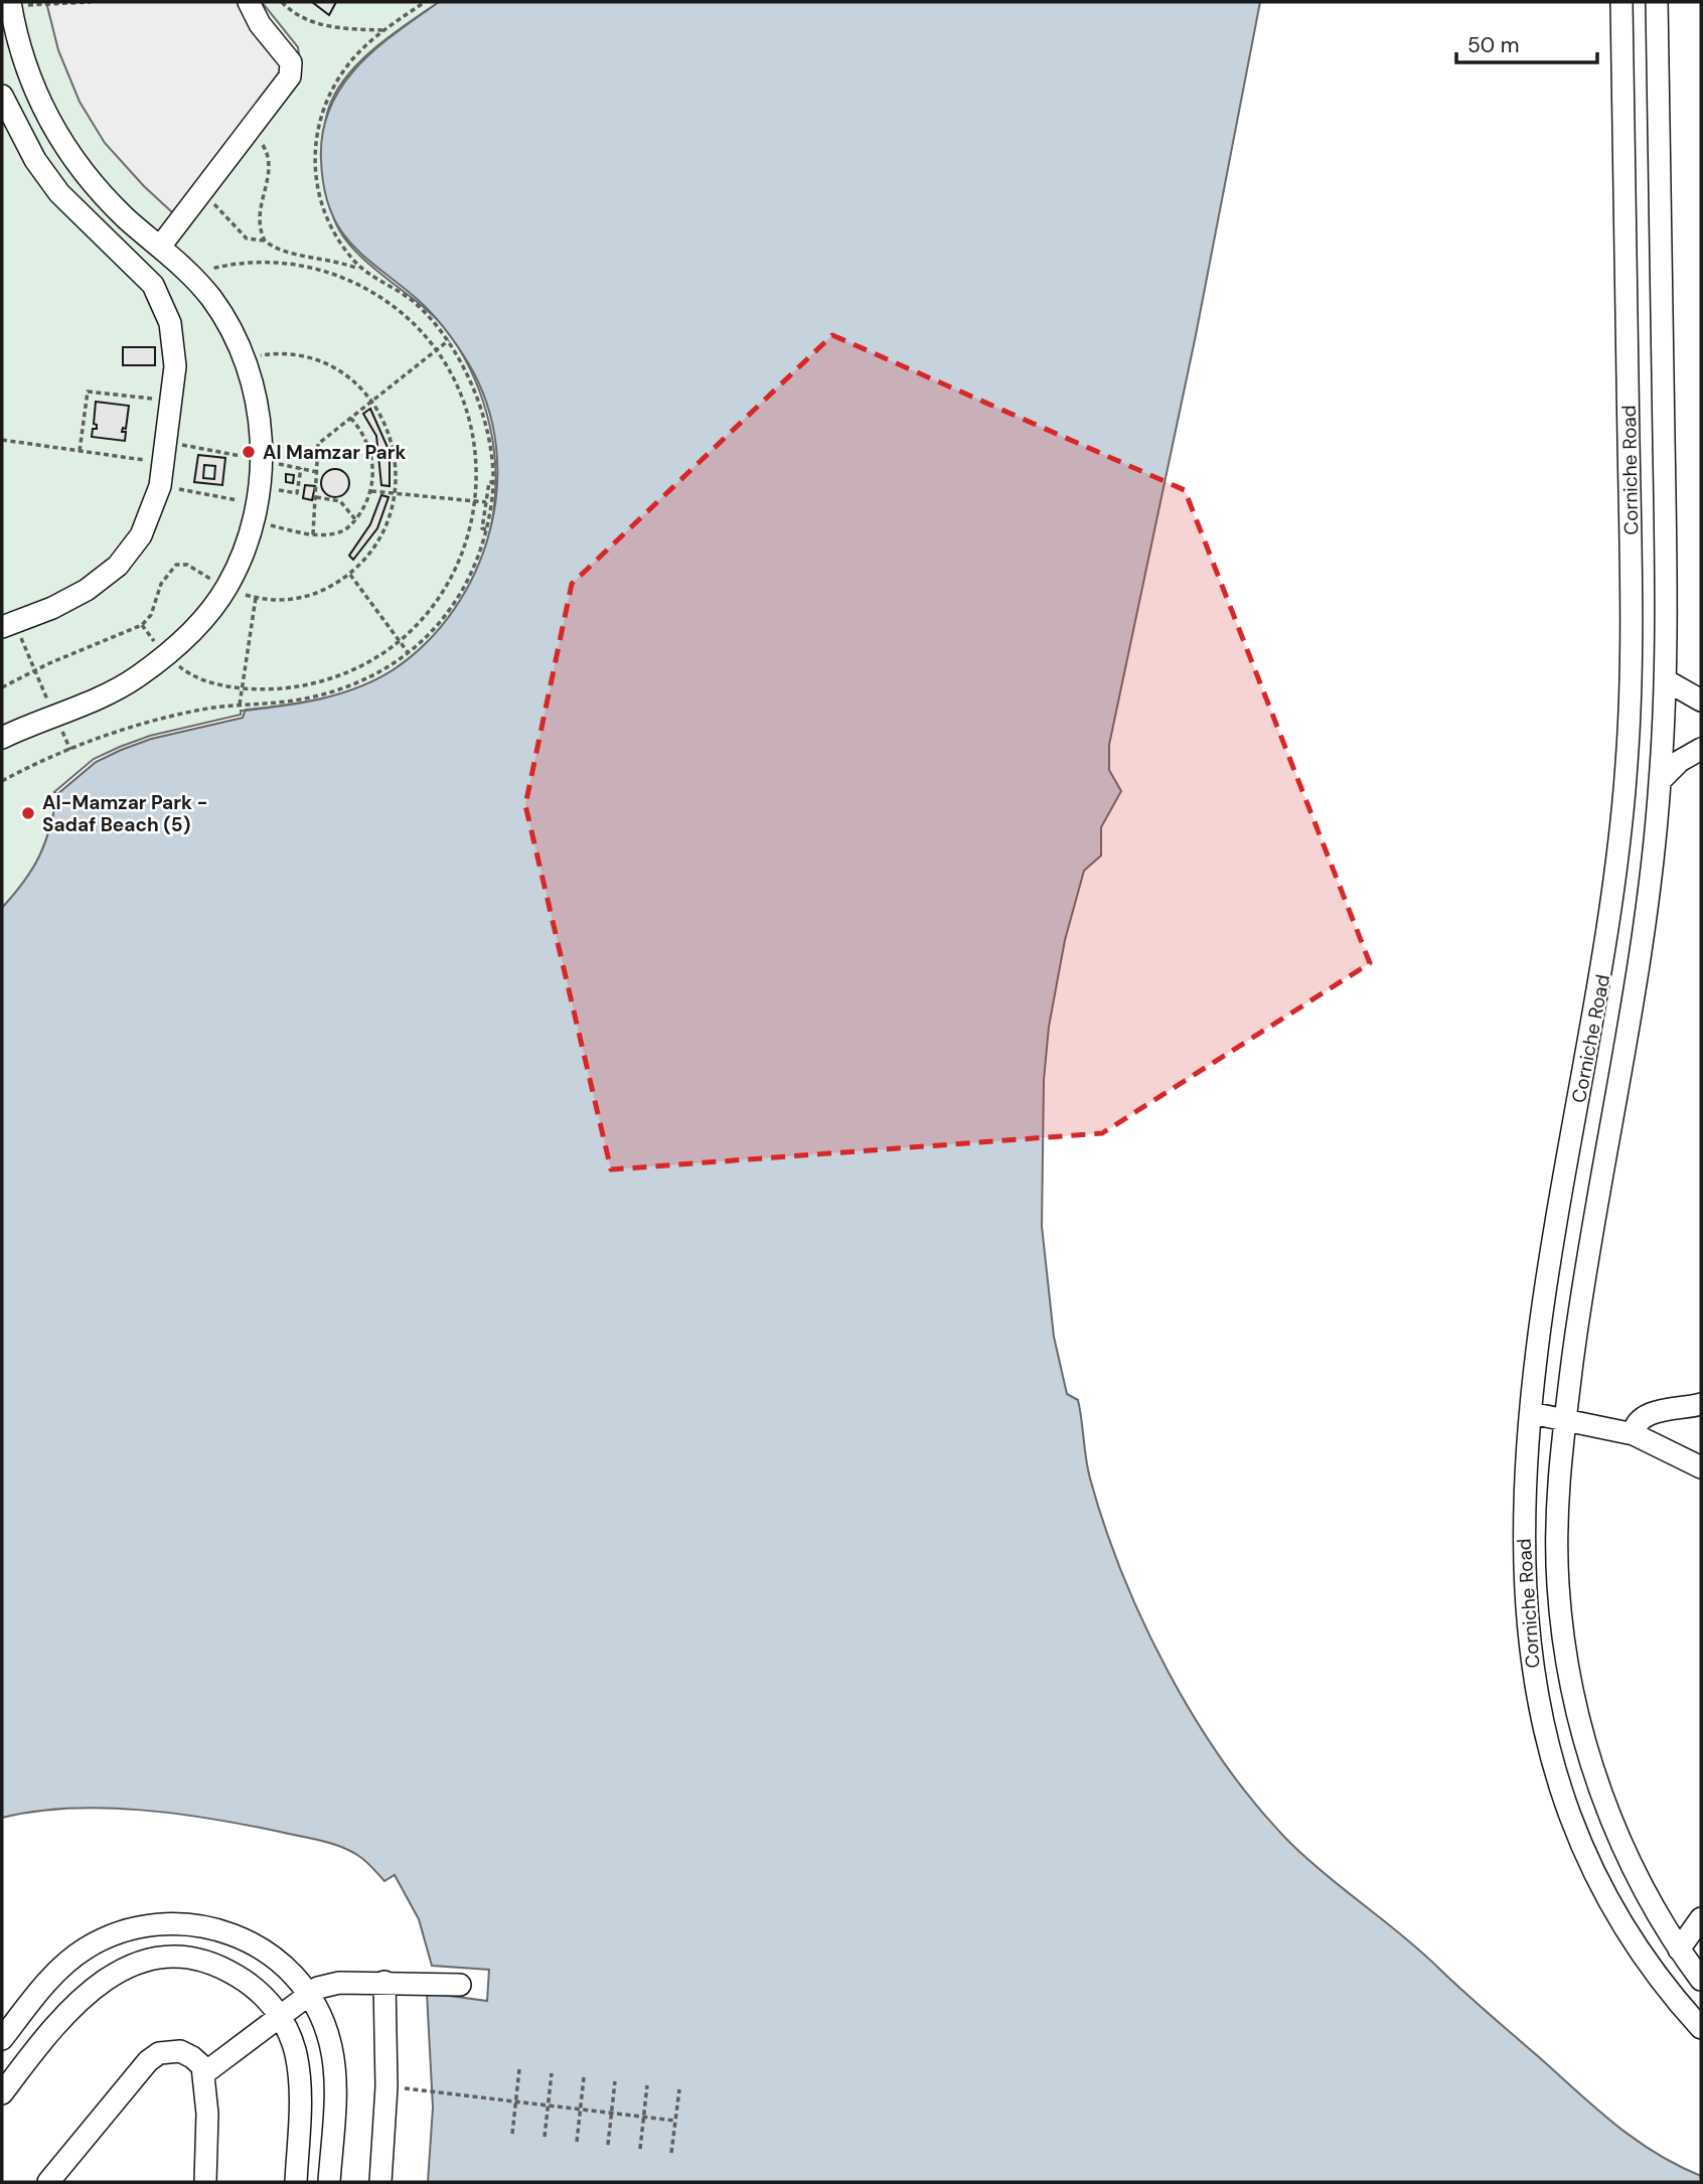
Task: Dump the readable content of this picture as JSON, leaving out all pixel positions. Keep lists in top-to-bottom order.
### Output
{
  "streets": {
    "street": ["Corniche Road"]
  },
  "places": ["Al Mamzar Park", "Al-Mamzar Park - Sadaf Beach (5)"],
  "scale_bar": "50 m"
}
